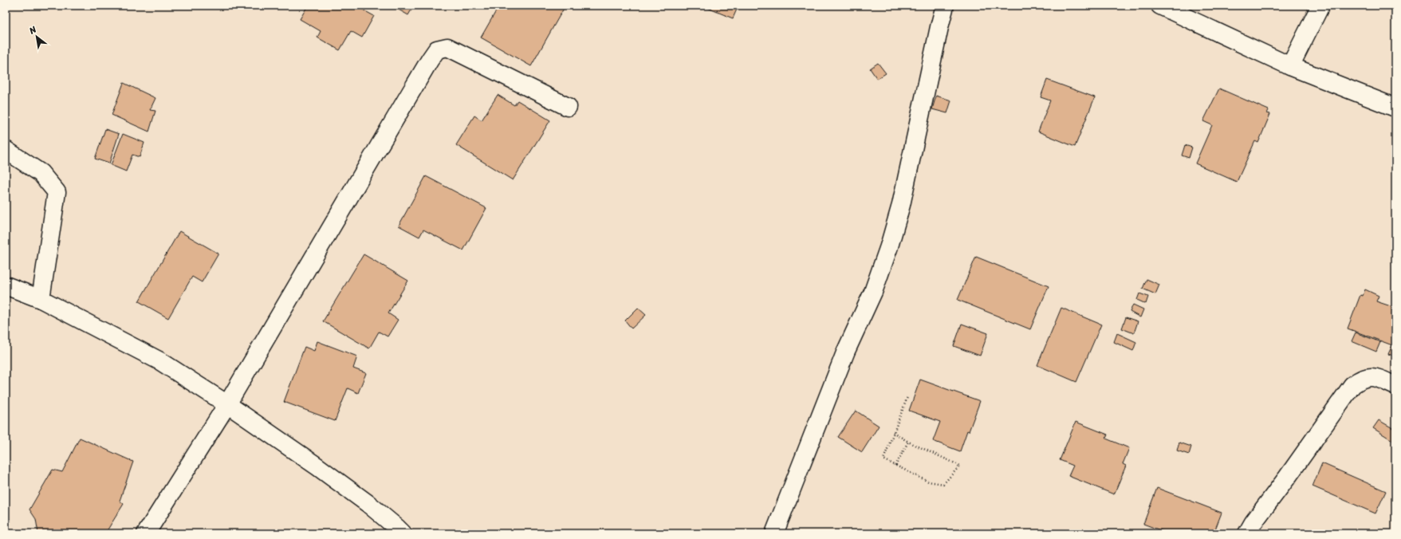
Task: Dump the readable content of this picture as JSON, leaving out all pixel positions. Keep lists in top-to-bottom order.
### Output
{
  "north": "top left"
}
